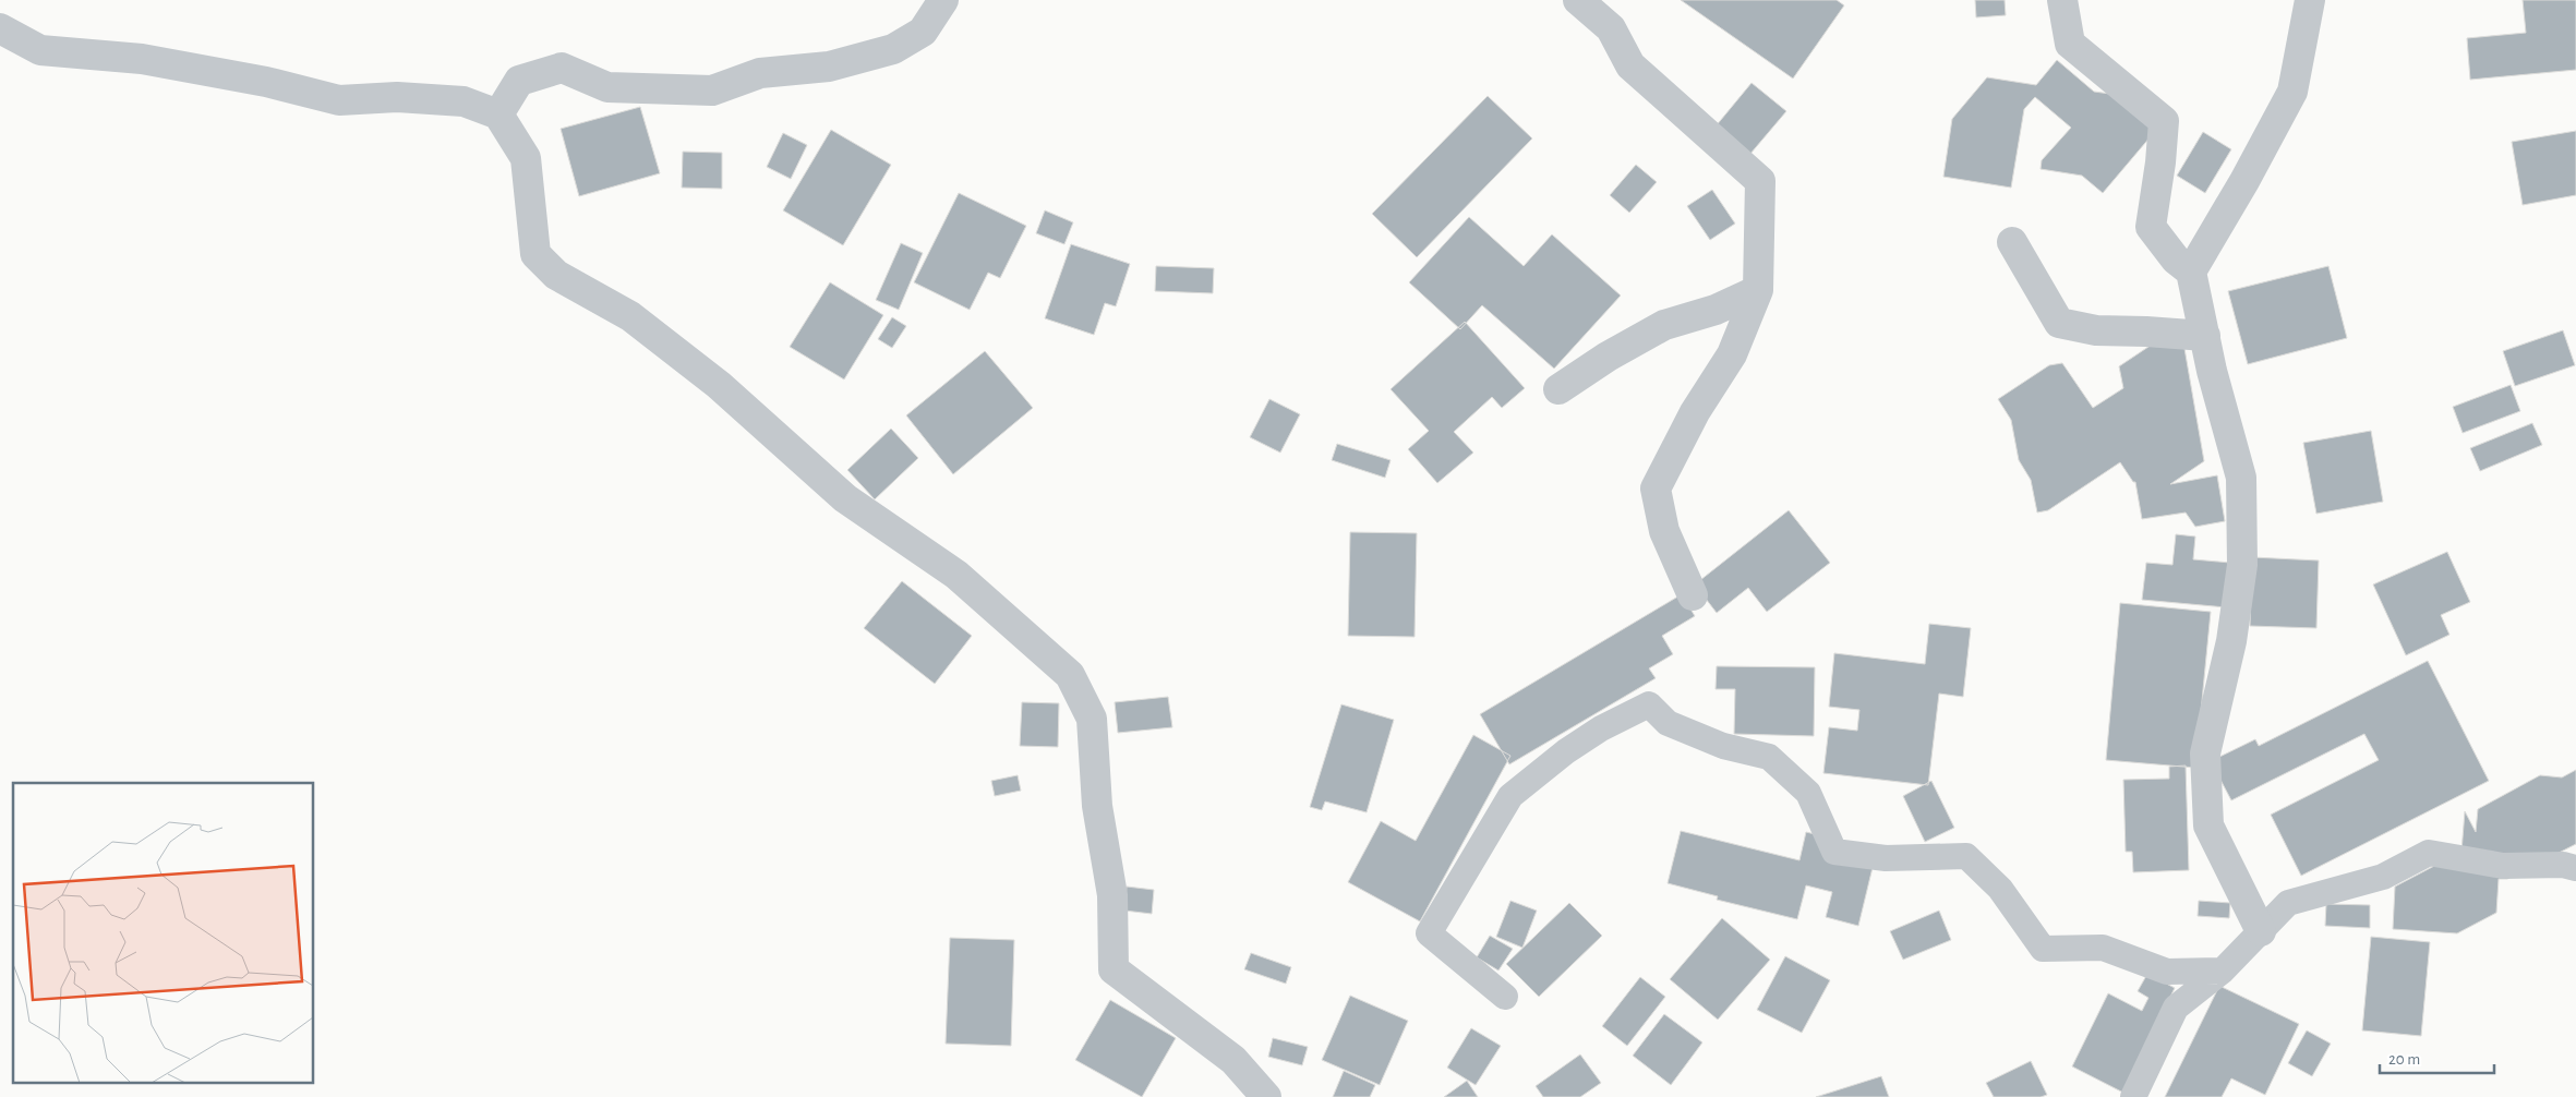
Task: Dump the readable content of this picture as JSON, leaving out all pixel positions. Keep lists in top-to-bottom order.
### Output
{
  "scale_bar": "20 m"
}
